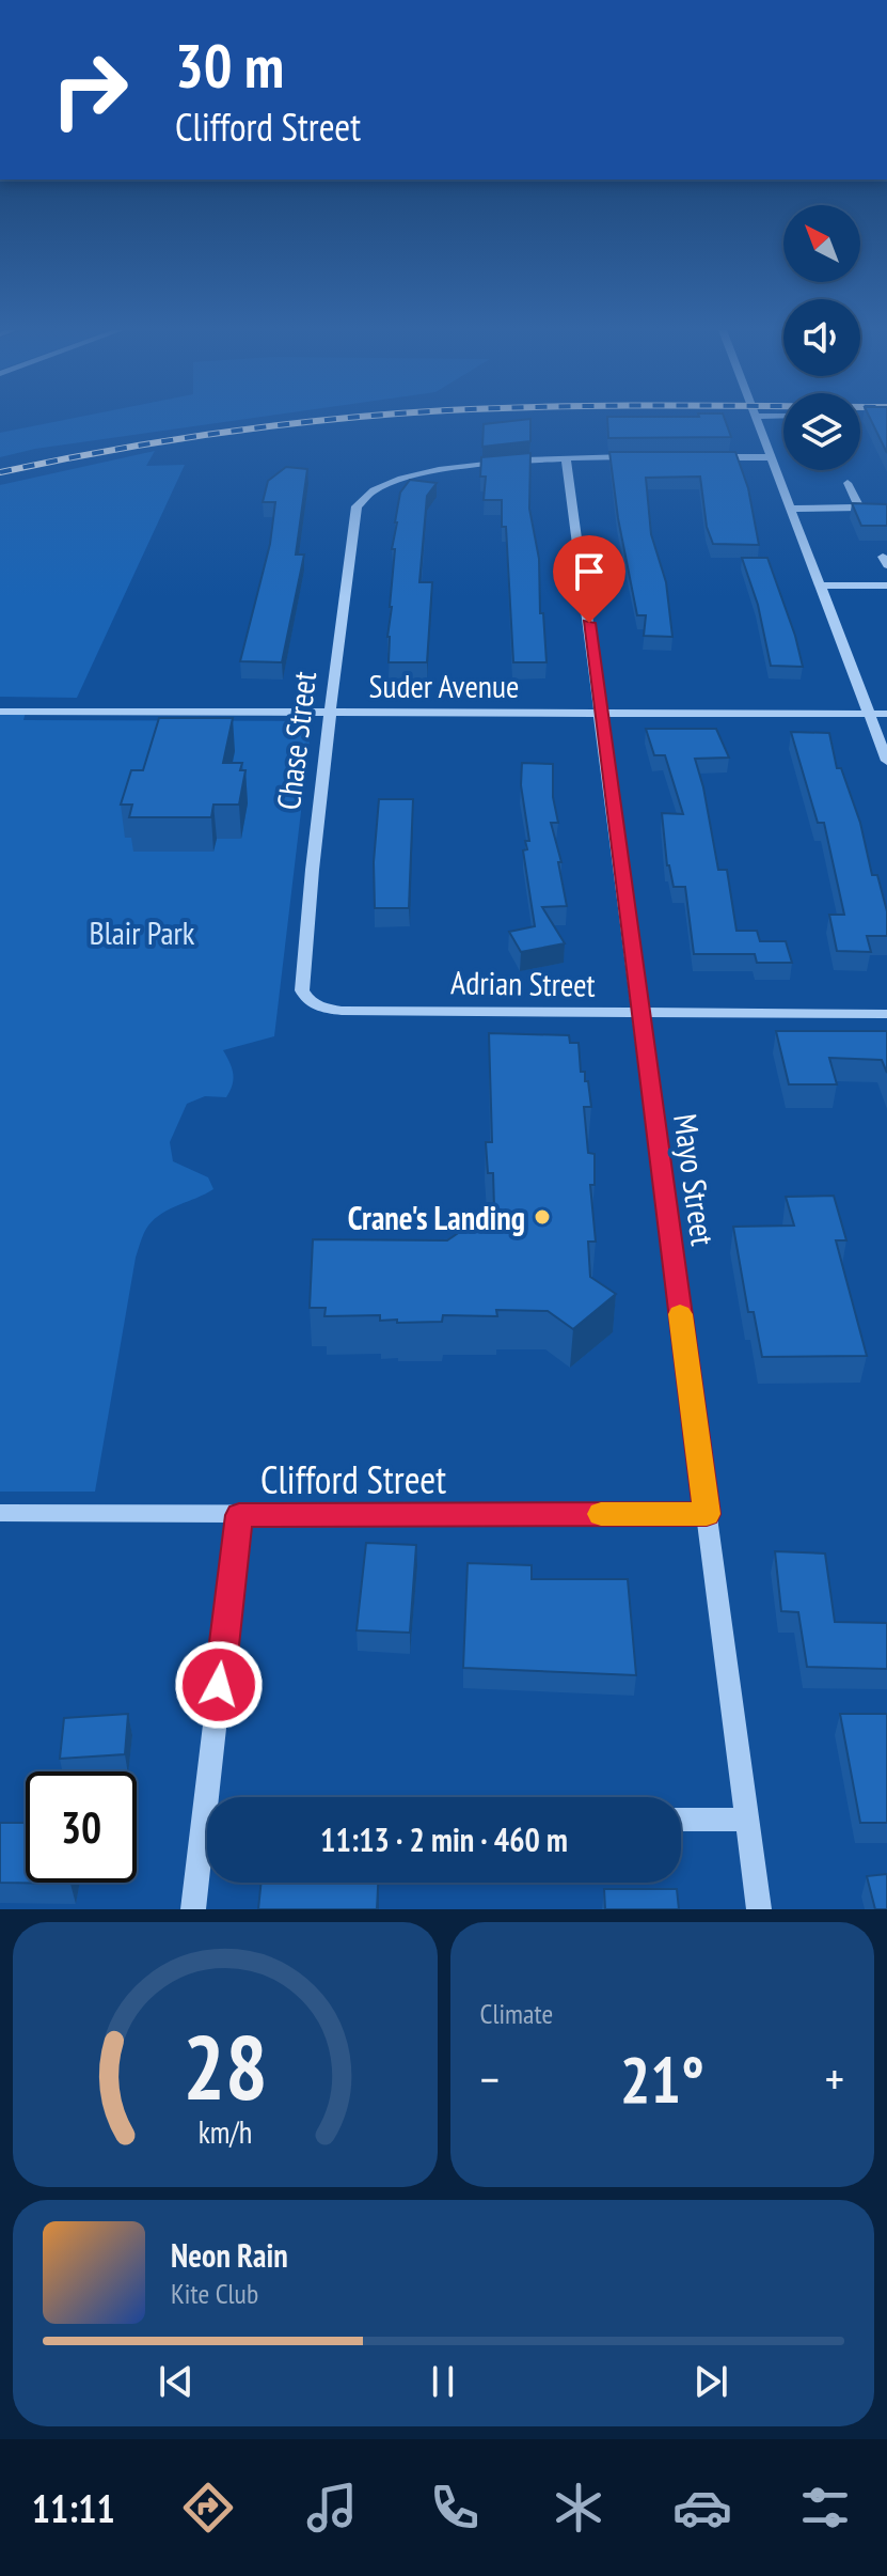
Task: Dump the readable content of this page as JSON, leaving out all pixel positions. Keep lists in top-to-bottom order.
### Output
{
  "streets": {
    "street": [
      "Suder Avenue",
      "Chase Street",
      "Adrian Street",
      "Mayo Street",
      "Clifford Street"
    ]
  },
  "crossings": [
    ["Suder Avenue", "Chase Street"],
    ["Suder Avenue", "Mayo Street"],
    ["Chase Street", "Adrian Street"],
    ["Chase Street", "Mayo Street"],
    ["Adrian Street", "Mayo Street"],
    ["Mayo Street", "Clifford Street"]
  ],
  "parks": ["Blair Park"],
  "places": ["Crane's Landing"],
  "north": "top left",
  "page": {
    "turn": ["30 m", "Clifford Street"],
    "limit": "30",
    "trip": "11:13 · 2 min · 460 m",
    "tile": "Climate",
    "heat": ["−", "21°", "+"],
    "song": ["Neon Rain", "Kite Club"],
    "tabs": "11:11",
    "gauge": ["28", "km/h"]
  }
}
